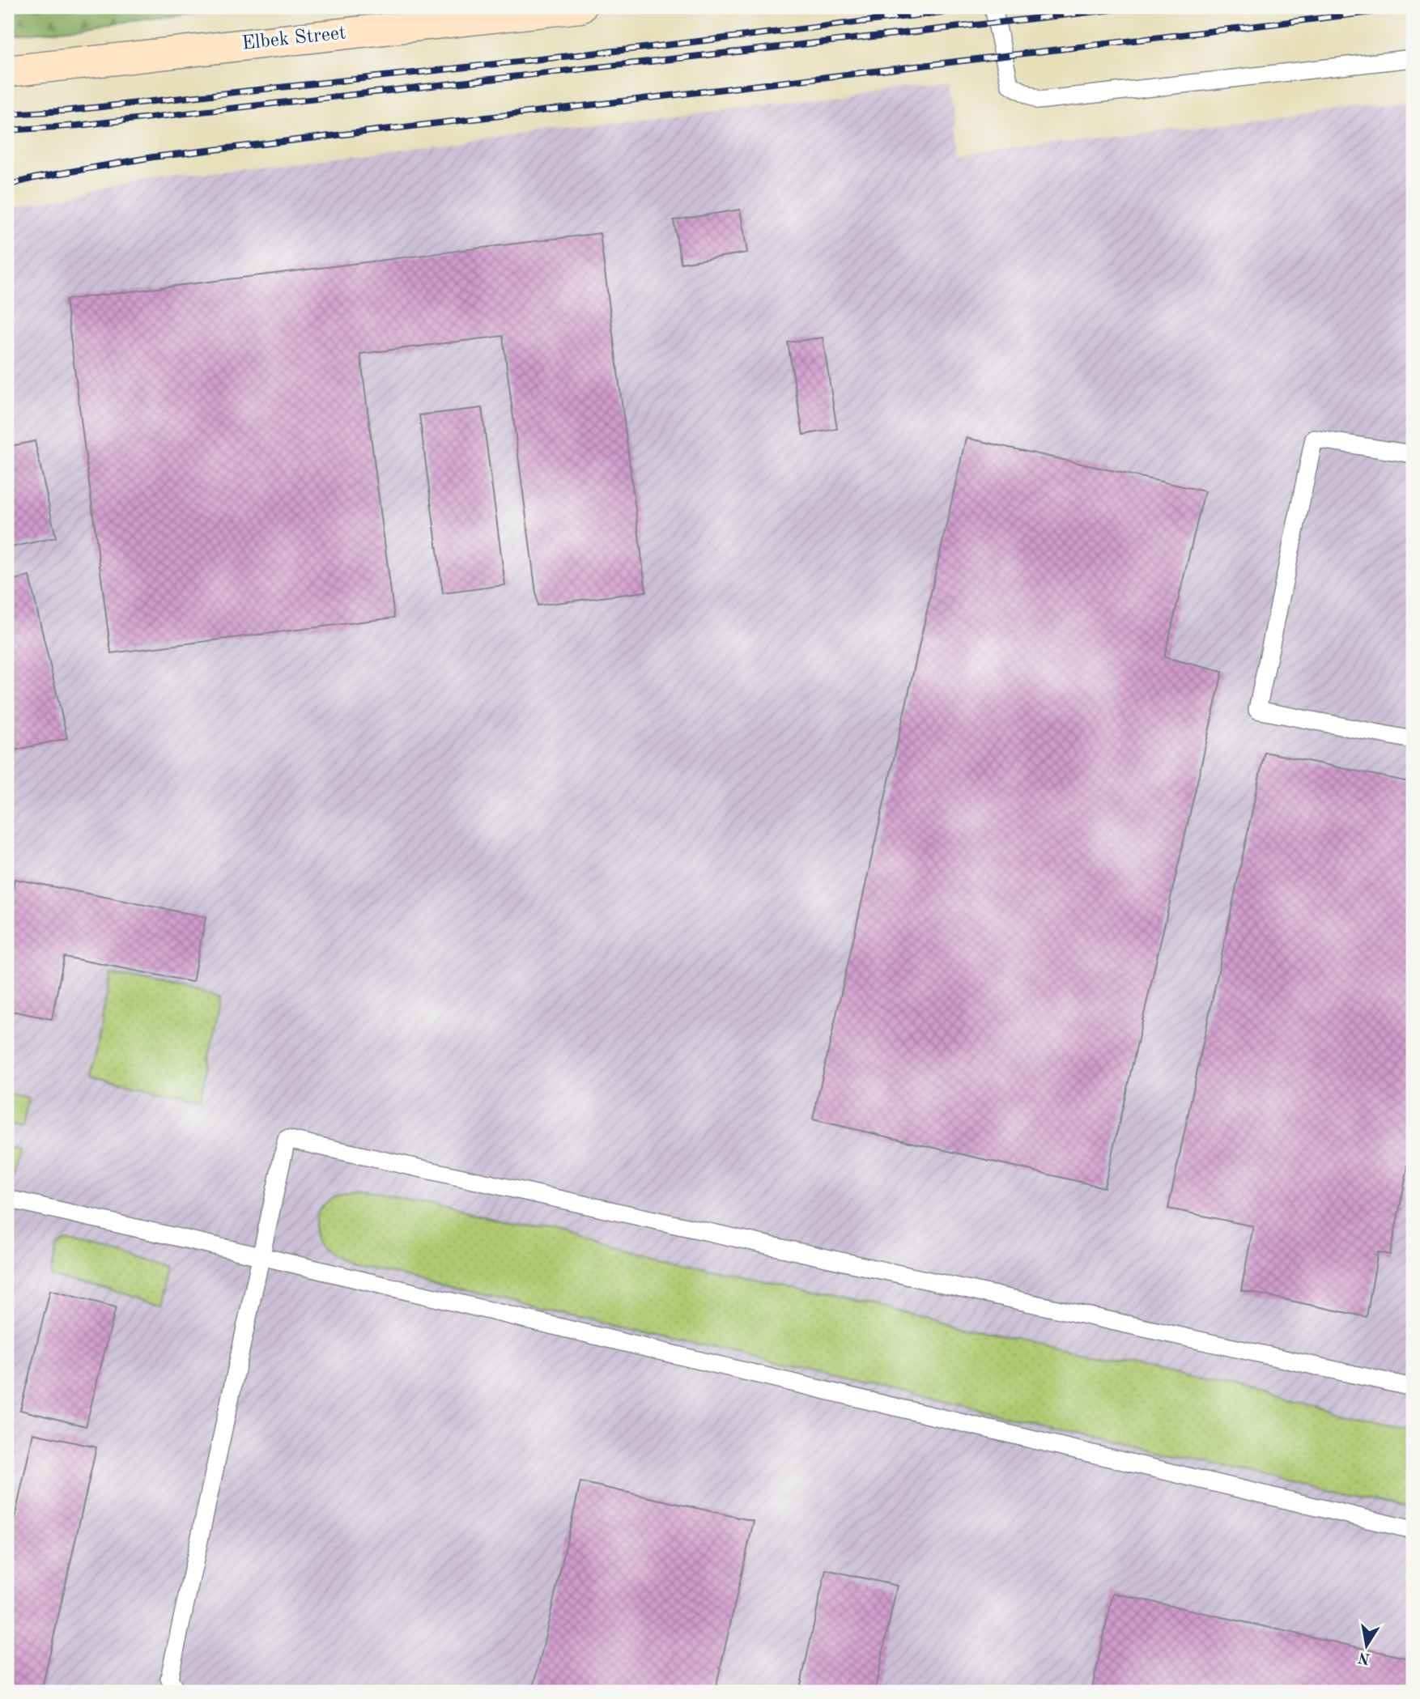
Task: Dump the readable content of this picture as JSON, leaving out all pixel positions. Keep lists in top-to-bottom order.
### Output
{
  "streets": {
    "main road": ["Elbek Street"]
  },
  "north": "bottom"
}
